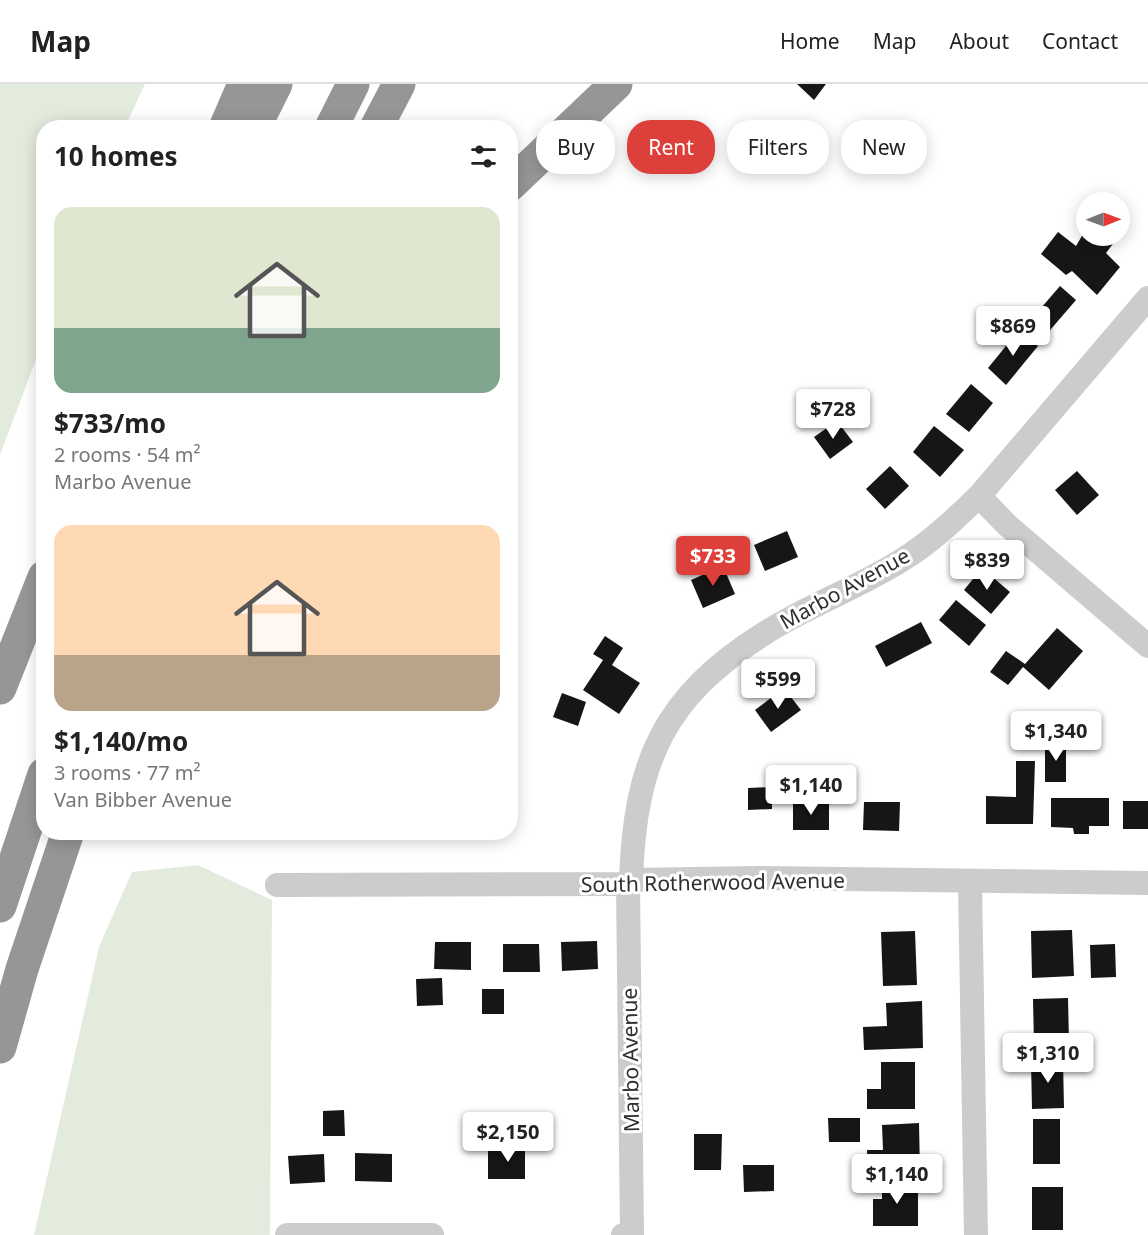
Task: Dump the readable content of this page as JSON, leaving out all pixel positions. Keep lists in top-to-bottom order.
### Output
{
  "streets": {
    "street": ["Marbo Avenue", "South Rotherwood Avenue"]
  },
  "crossings": [
    ["Marbo Avenue", "South Rotherwood Avenue"]
  ],
  "north": "right",
  "page": {
    "header": "Map",
    "nav": [
      "Home",
      "Map",
      "About",
      "Contact"
    ],
    "chip": [
      "Buy",
      "Rent",
      "Filters",
      "New"
    ],
    "heading": "10 homes",
    "list": [
      {
        "name": "$733/mo",
        "note": "2 rooms · 54 m² · Marbo Avenue"
      },
      {
        "name": "$1,140/mo",
        "note": "3 rooms · 77 m² · Van Bibber Avenue"
      }
    ],
    "price": [
      "$869",
      "$728",
      "$733",
      "$839",
      "$599",
      "$1,340",
      "$1,140",
      "$1,310",
      "$2,150",
      "$1,140"
    ]
  }
}
